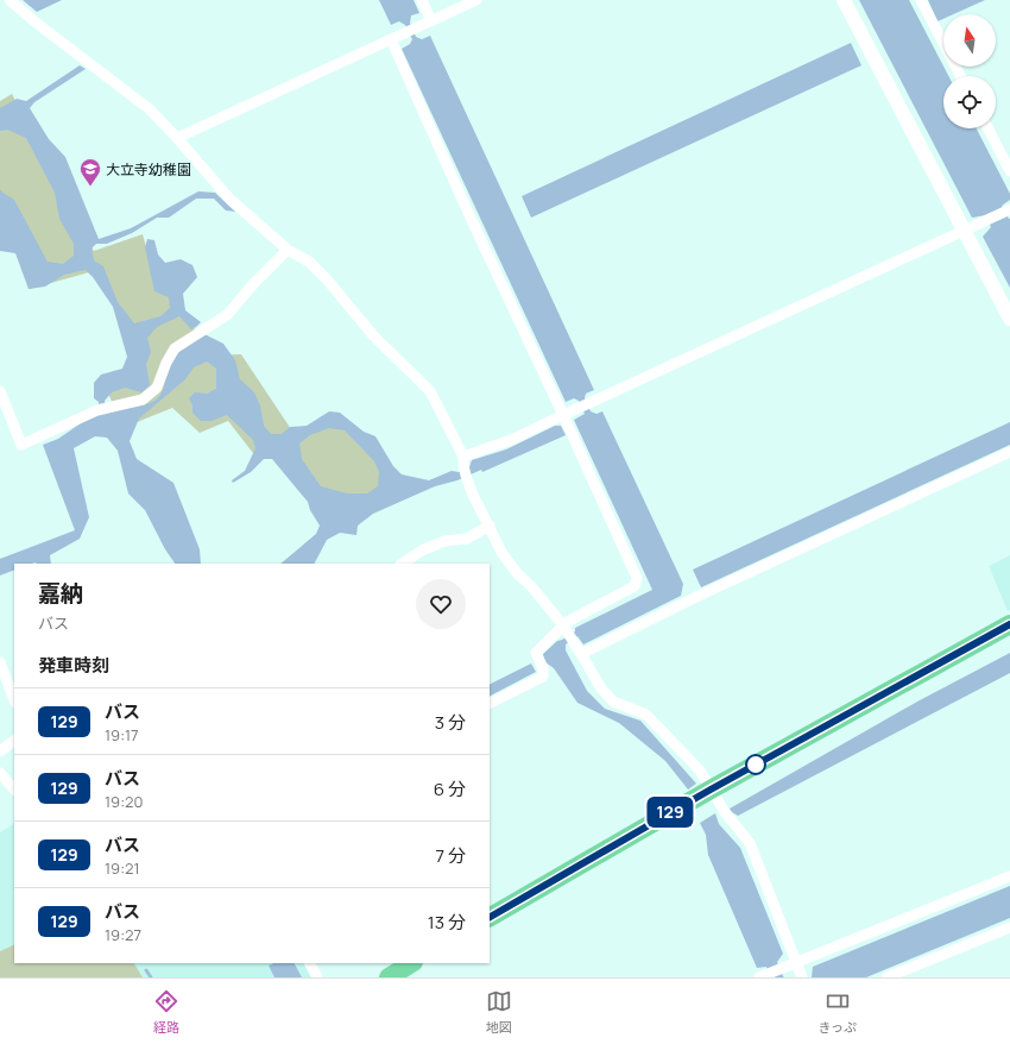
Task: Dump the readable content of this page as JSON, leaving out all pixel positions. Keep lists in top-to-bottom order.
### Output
{
  "places": {
    "school or university": ["大立寺幼稚園"]
  },
  "lines": ["bus line 129"],
  "north": "top",
  "page": {
    "on_map": "129",
    "heading": [
      ["嘉納", "バス"],
      "発車時刻"
    ],
    "list": [
      {
        "mark": "129",
        "name": "バス",
        "note": "19:17",
        "value": "3 分"
      },
      {
        "mark": "129",
        "name": "バス",
        "note": "19:20",
        "value": "6 分"
      },
      {
        "mark": "129",
        "name": "バス",
        "note": "19:21",
        "value": "7 分"
      },
      {
        "mark": "129",
        "name": "バス",
        "note": "19:27",
        "value": "13 分"
      }
    ],
    "tabs": ["経路", "地図", "きっぷ"]
  }
}
